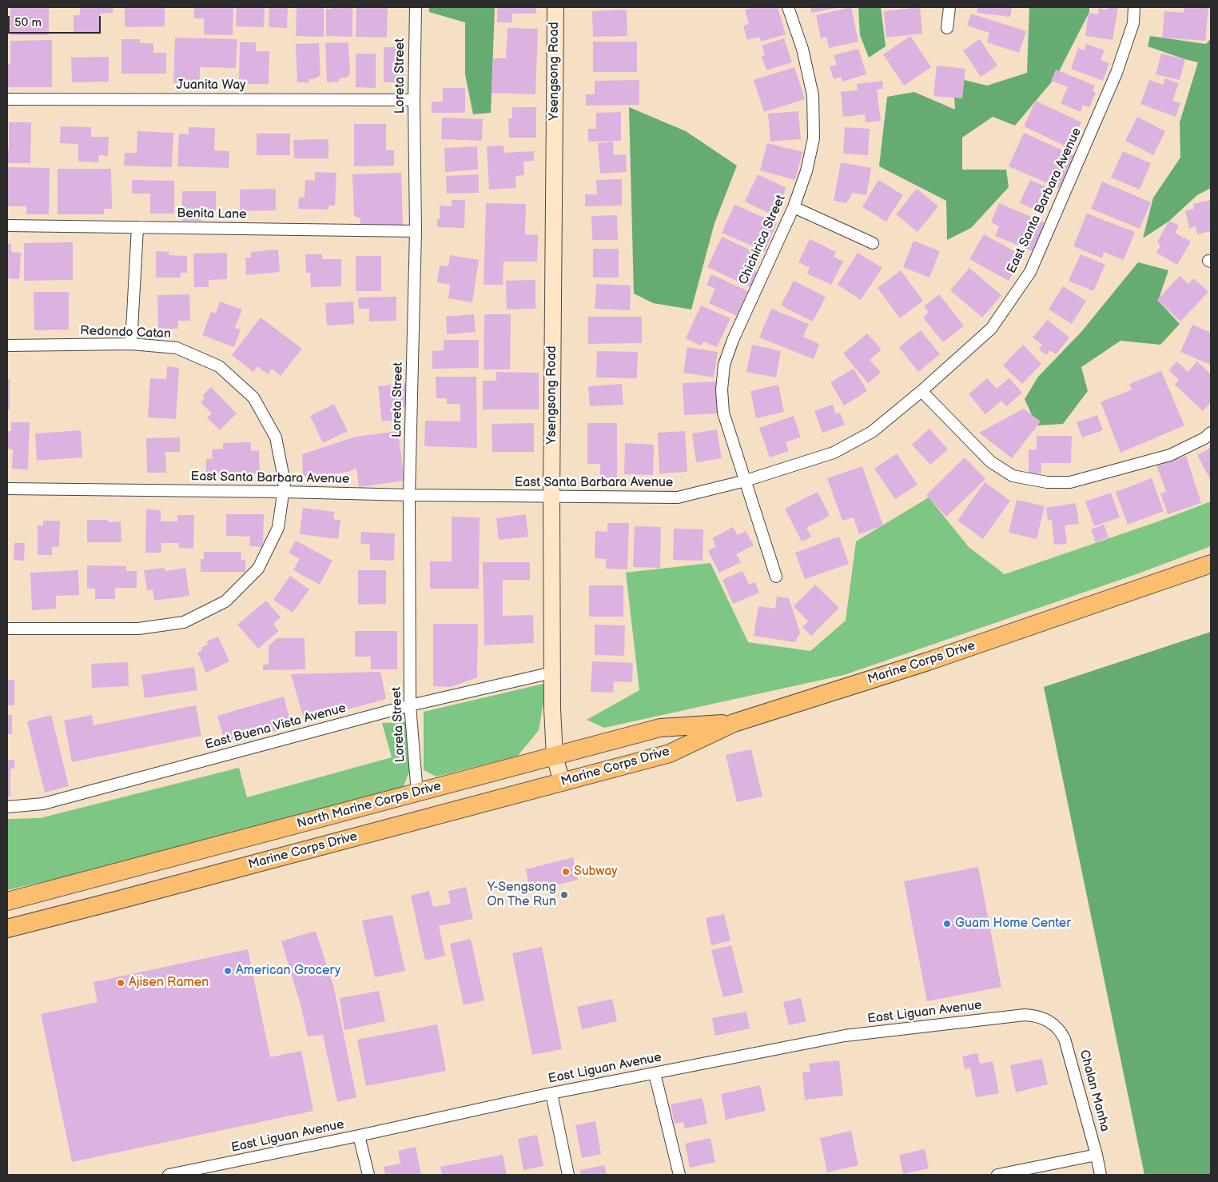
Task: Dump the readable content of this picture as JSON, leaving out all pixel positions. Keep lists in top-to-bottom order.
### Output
{
  "streets": {
    "main road": ["Ysengsong Road", "Marine Corps Drive", "North Marine Corps Drive"],
    "street": [
      "Loreta Street",
      "Juanita Way",
      "East Santa Barbara Avenue",
      "Benita Lane",
      "Chichirica Street",
      "Redondo Catan",
      "East Buena Vista Avenue",
      "East Liguan Avenue",
      "Chalan Manha"
    ]
  },
  "crossings": [
    ["Ysengsong Road", "East Santa Barbara Avenue"],
    ["Ysengsong Road", "Marine Corps Drive"],
    ["Ysengsong Road", "East Buena Vista Avenue"],
    ["Ysengsong Road", "North Marine Corps Drive"],
    ["Loreta Street", "Juanita Way"],
    ["Loreta Street", "East Santa Barbara Avenue"],
    ["Loreta Street", "Benita Lane"],
    ["Loreta Street", "East Buena Vista Avenue"],
    ["Loreta Street", "North Marine Corps Drive"],
    ["East Santa Barbara Avenue", "Chichirica Street"],
    ["East Santa Barbara Avenue", "Redondo Catan"],
    ["Marine Corps Drive", "North Marine Corps Drive"],
    ["East Liguan Avenue", "Chalan Manha"]
  ],
  "places": [
    "Subway",
    "Y-Sengsong On The Run",
    "Guam Home Center",
    "American Grocery",
    "Ajisen Ramen"
  ],
  "scale_bar": "50 m"
}
